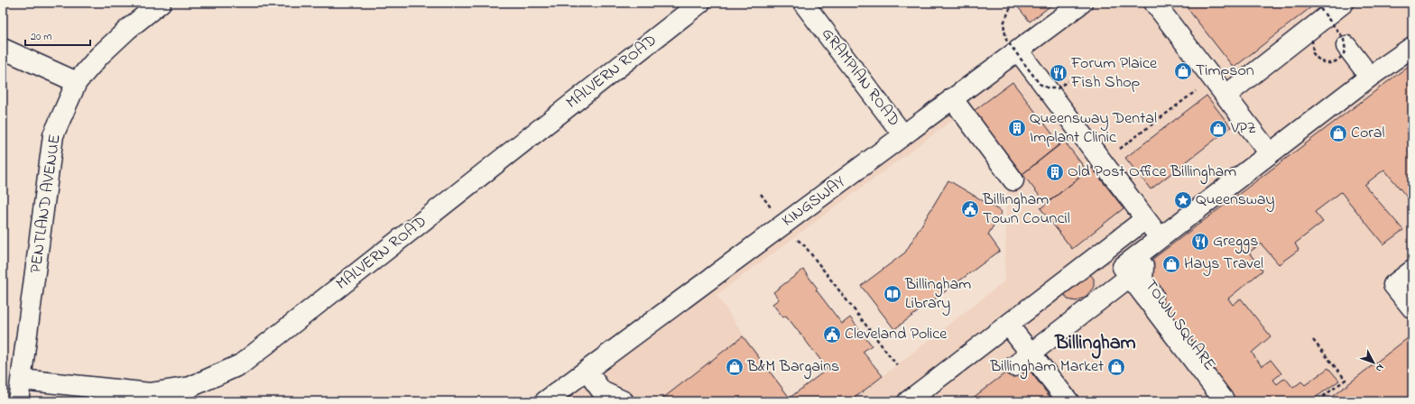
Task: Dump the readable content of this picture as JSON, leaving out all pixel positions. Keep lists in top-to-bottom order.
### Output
{
  "streets": {
    "street": [
      "MALVERN ROAD",
      "GRAMPIAN ROAD",
      "KINGSWAY",
      "PENTLAND AVENUE",
      "TOWN SQUARE"
    ]
  },
  "crossings": [
    ["MALVERN ROAD", "PENTLAND AVENUE"],
    ["GRAMPIAN ROAD", "KINGSWAY"]
  ],
  "districts": ["Billingham"],
  "places": {
    "shop": [
      "Timpson",
      "VPZ",
      "Coral",
      "Hays Travel",
      "B&M Bargains",
      "Billingham Market"
    ],
    "restaurant": ["Forum Plaice Fish Shop", "Greggs"],
    "building": ["Queensway Dental Implant Clinic", "Old Post Office Billingham"],
    "place": ["Queensway"],
    "public building": ["Billingham Town Council", "Cleveland Police"],
    "library": ["Billingham Library"]
  },
  "scale_bar": "20 m",
  "north": "bottom right"
}
